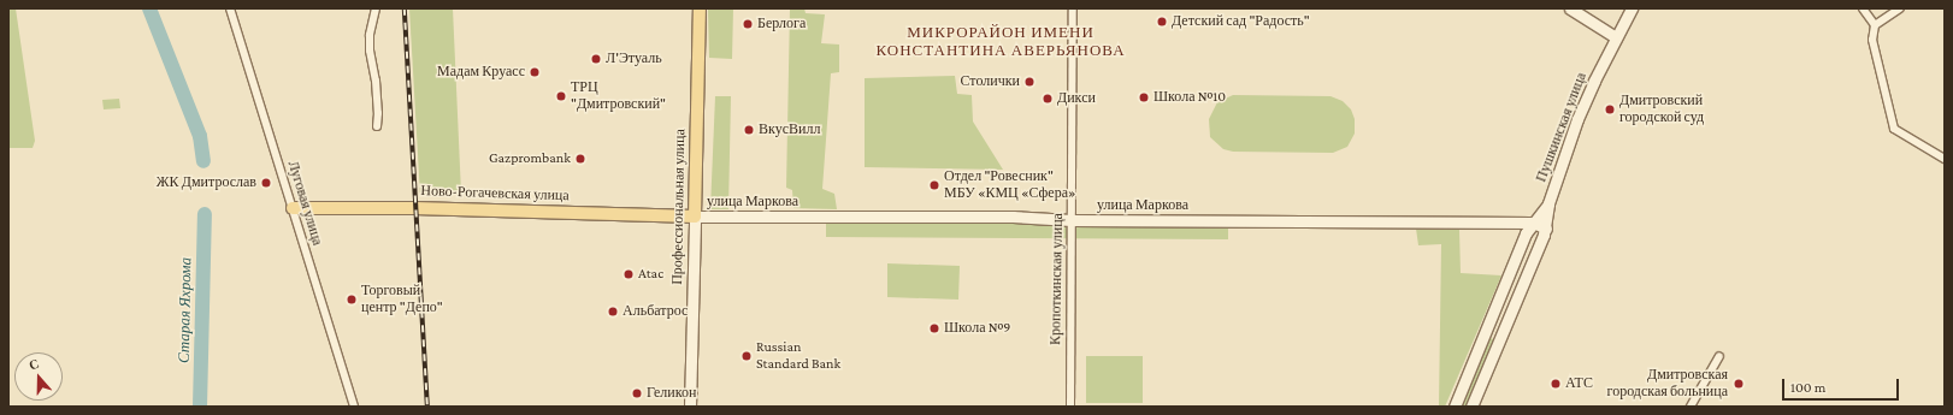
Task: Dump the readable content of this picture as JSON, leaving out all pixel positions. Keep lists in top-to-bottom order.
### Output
{
  "streets": {
    "main road": ["Ново-Рогачевская улица", "Профессиональная улица"],
    "street": [
      "Пушкинская улица",
      "улица Маркова",
      "Луговая улица",
      "Кропоткинская улица"
    ]
  },
  "crossings": [
    ["Пушкинская улица", "улица Маркова"],
    ["Ново-Рогачевская улица", "улица Маркова"],
    ["Ново-Рогачевская улица", "Луговая улица"],
    ["Ново-Рогачевская улица", "Профессиональная улица"],
    ["улица Маркова", "Профессиональная улица"],
    ["улица Маркова", "Кропоткинская улица"]
  ],
  "districts": ["МИКРОРАЙОН ИМЕНИ КОНСТАНТИНА АВЕРЬЯНОВА"],
  "water": ["Старая Яхрома"],
  "places": [
    "Детский сад \"Радость\"",
    "Берлога",
    "Л'Этуаль",
    "Мадам Круасс",
    "Столички",
    "ТРЦ \"Дмитровский\"",
    "Школа №10",
    "Дикси",
    "Дмитровский городской суд",
    "ВкусВилл",
    "Gazprombank",
    "ЖК Дмитрослав",
    "Отдел \"Ровесник\" МБУ «КМЦ «Сфера»",
    "Atac",
    "Торговый центр \"Депо\"",
    "Альбатрос",
    "Школа №9",
    "Russian Standard Bank",
    "АТС",
    "Дмитровская городская больница",
    "Геликон"
  ],
  "scale_bar": "100 m",
  "north": "top"
}
